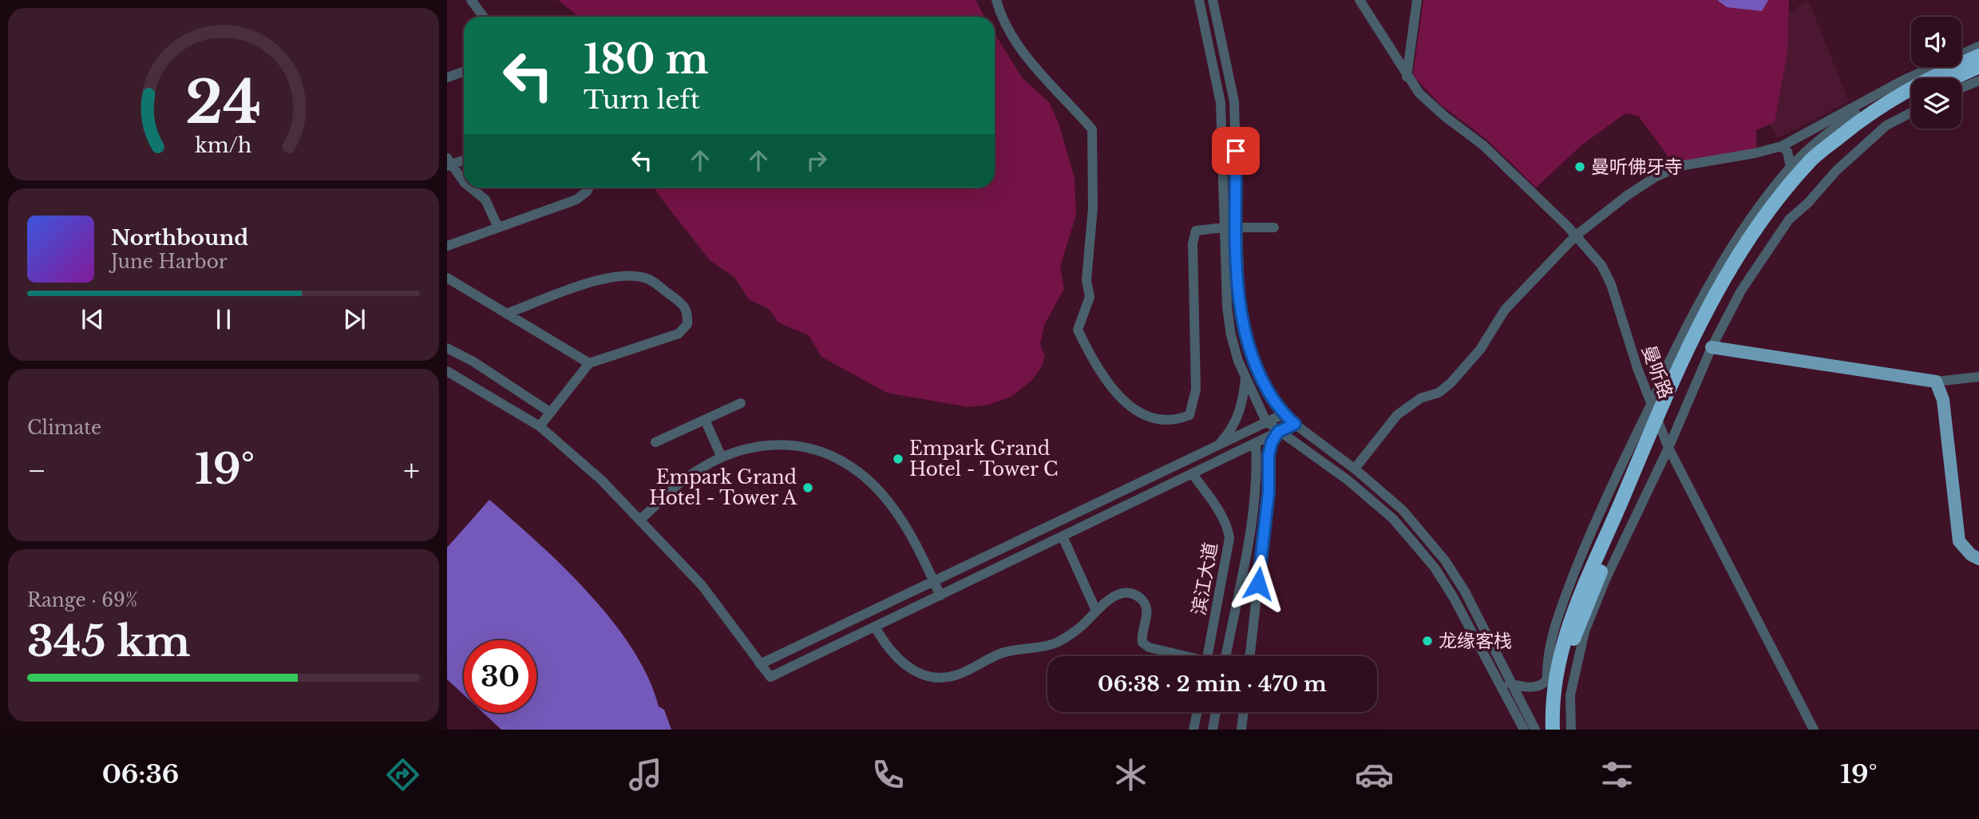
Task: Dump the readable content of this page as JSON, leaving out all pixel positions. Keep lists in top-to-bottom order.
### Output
{
  "streets": {
    "street": ["曼听路", "滨江大道"]
  },
  "places": [
    "曼听佛牙寺",
    "Empark Grand Hotel - Tower C",
    "Empark Grand Hotel - Tower A",
    "龙缘客栈"
  ],
  "page": {
    "turn": ["180 m", "Turn left"],
    "song": ["Northbound", "June Harbor"],
    "tile": [
      "Climate",
      ["Range · 69%", "345 km"]
    ],
    "heat": ["−", "19°", "+"],
    "limit": "30",
    "trip": "06:38 · 2 min · 470 m",
    "tabs": ["06:36", "19°"],
    "gauge": ["24", "km/h"]
  }
}
